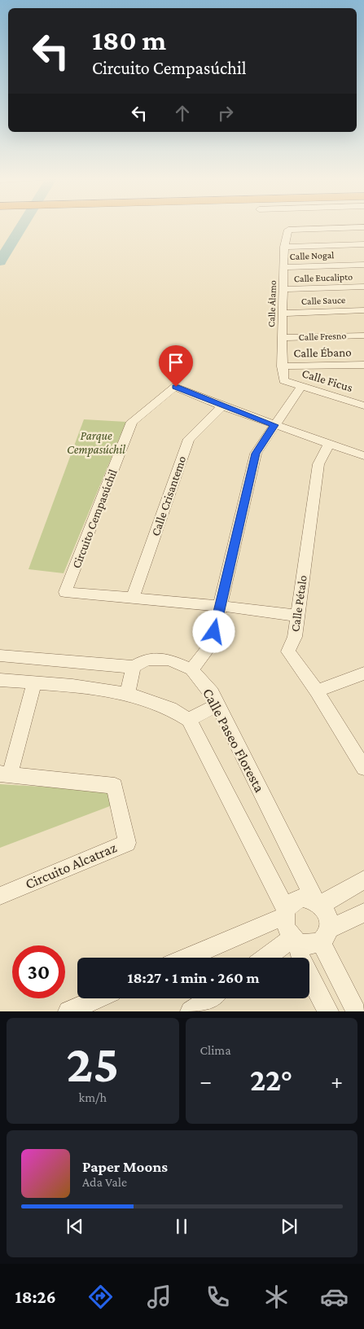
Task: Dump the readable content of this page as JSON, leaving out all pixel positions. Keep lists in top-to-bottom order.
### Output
{
  "streets": {
    "street": [
      "Calle Nogal",
      "Calle Eucalipto",
      "Calle Sauce",
      "Calle Álamo",
      "Calle Fresno",
      "Calle Ébano",
      "Calle Ficus",
      "Calle Crisantemo",
      "Circuito Cempasúchil",
      "Calle Pétalo",
      "Calle Paseo Floresta",
      "Circuito Alcatraz"
    ]
  },
  "crossings": [
    ["Calle Nogal", "Calle Álamo"],
    ["Calle Eucalipto", "Calle Álamo"],
    ["Calle Sauce", "Calle Álamo"],
    ["Calle Álamo", "Calle Fresno"],
    ["Calle Álamo", "Calle Ébano"],
    ["Calle Álamo", "Calle Ficus"],
    ["Calle Crisantemo", "Circuito Cempasúchil"],
    ["Circuito Cempasúchil", "Calle Pétalo"]
  ],
  "parks": ["Parque Cempasúchil"],
  "page": {
    "turn": ["180 m", "Circuito Cempasúchil"],
    "limit": "30",
    "trip": "18:27 · 1 min · 260 m",
    "tile": [
      ["25", "km/h"],
      "Clima"
    ],
    "heat": ["−", "22°", "+"],
    "song": ["Paper Moons", "Ada Vale"],
    "tabs": "18:26"
  }
}
